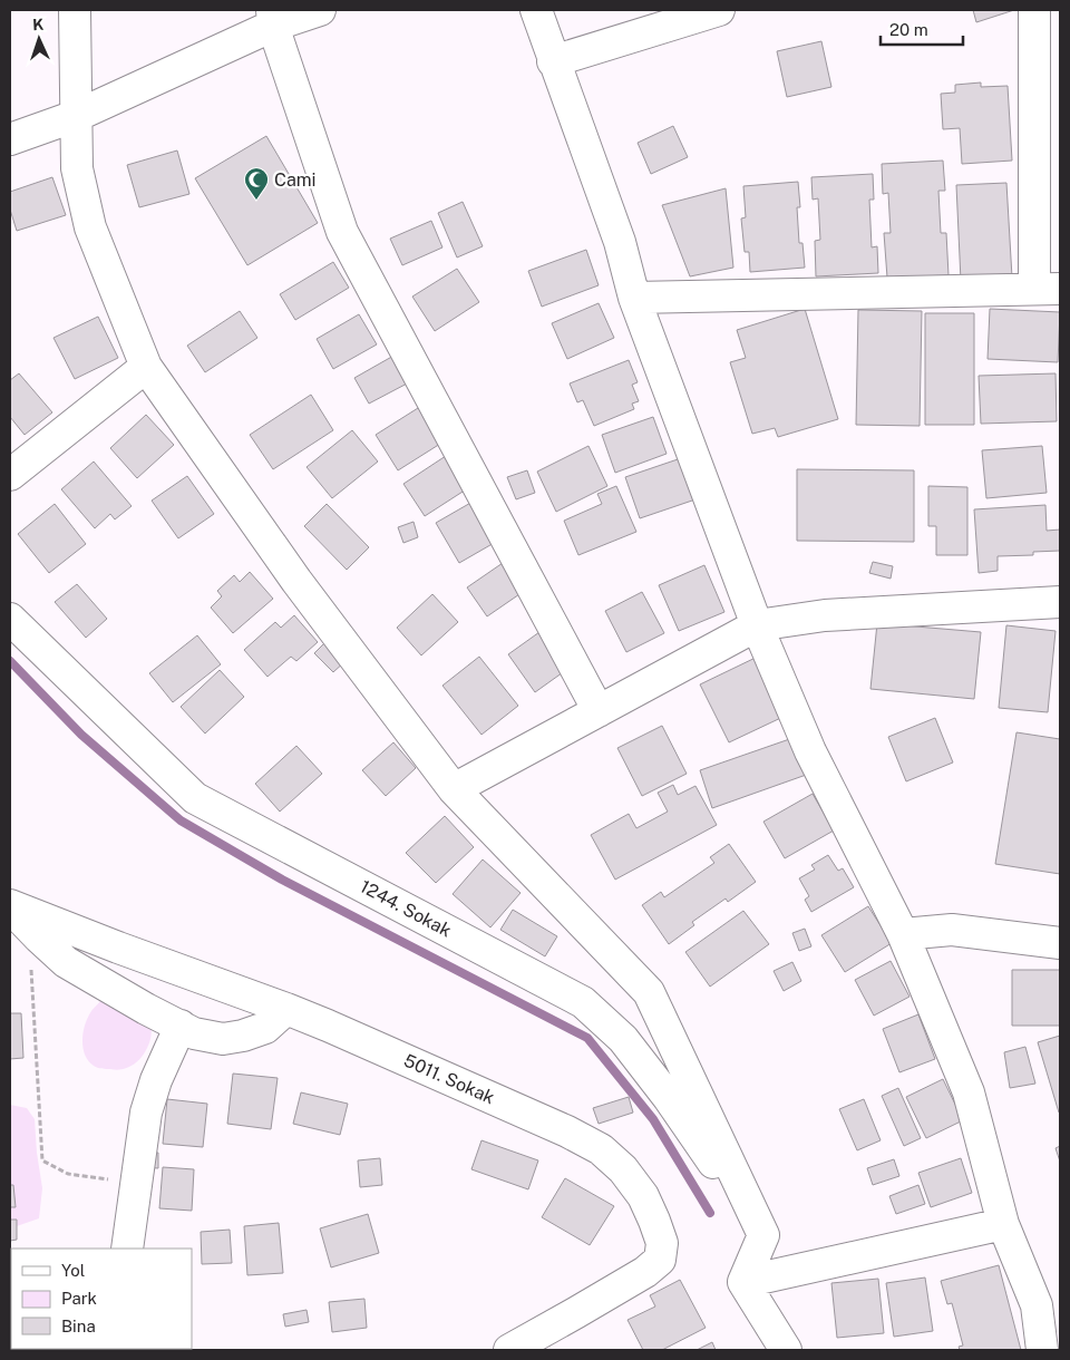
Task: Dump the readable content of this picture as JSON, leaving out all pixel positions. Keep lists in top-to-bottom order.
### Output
{
  "streets": {
    "street": ["1244. Sokak", "5011. Sokak"]
  },
  "places": {
    "mosque": ["Cami"]
  },
  "legend": ["Yol", "Park", "Bina"],
  "scale_bar": "20 m",
  "north": "top"
}
